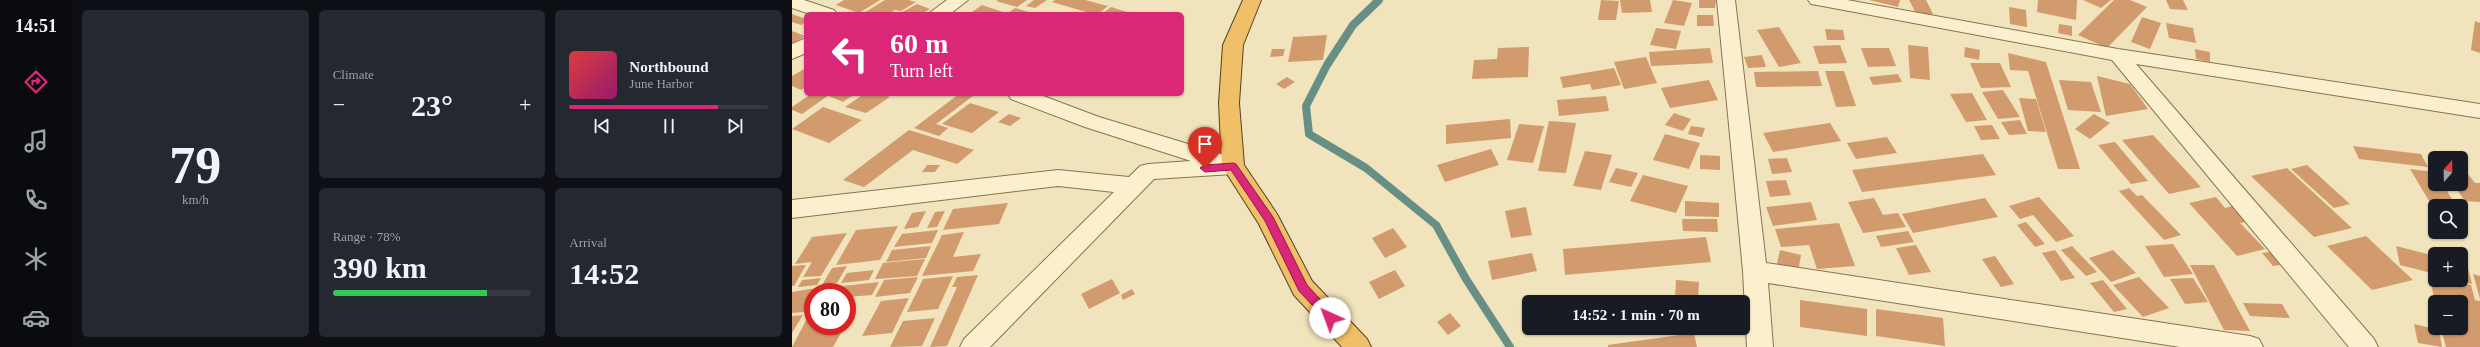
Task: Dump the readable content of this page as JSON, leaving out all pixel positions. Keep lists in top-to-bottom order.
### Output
{
  "north": "top",
  "page": {
    "tabs": "14:51",
    "tile": [
      ["79", "km/h"],
      "Climate",
      ["Range · 78%", "390 km"],
      ["Arrival", "14:52"]
    ],
    "turn": ["60 m", "Turn left"],
    "song": ["Northbound", "June Harbor"],
    "heat": ["−", "23°", "+"],
    "map_buttons": ["+", "−"],
    "limit": "80",
    "trip": "14:52 · 1 min · 70 m"
  }
}
